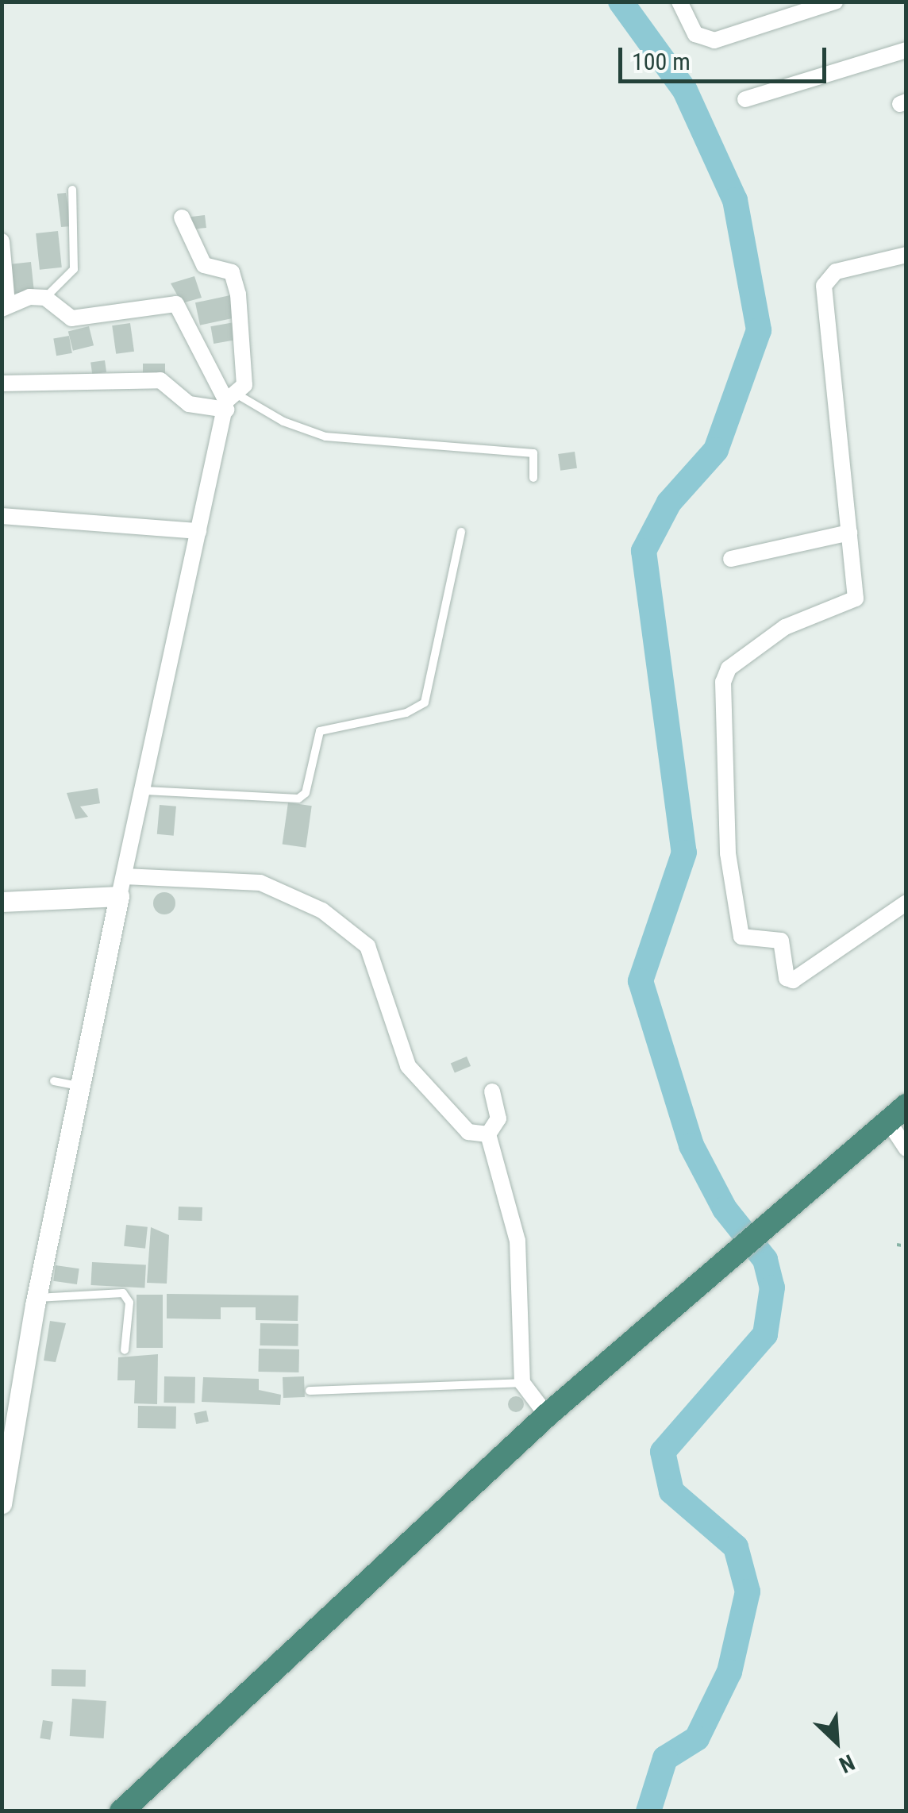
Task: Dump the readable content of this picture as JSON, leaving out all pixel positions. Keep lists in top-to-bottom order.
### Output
{
  "scale_bar": "100 m",
  "north": "bottom right"
}
